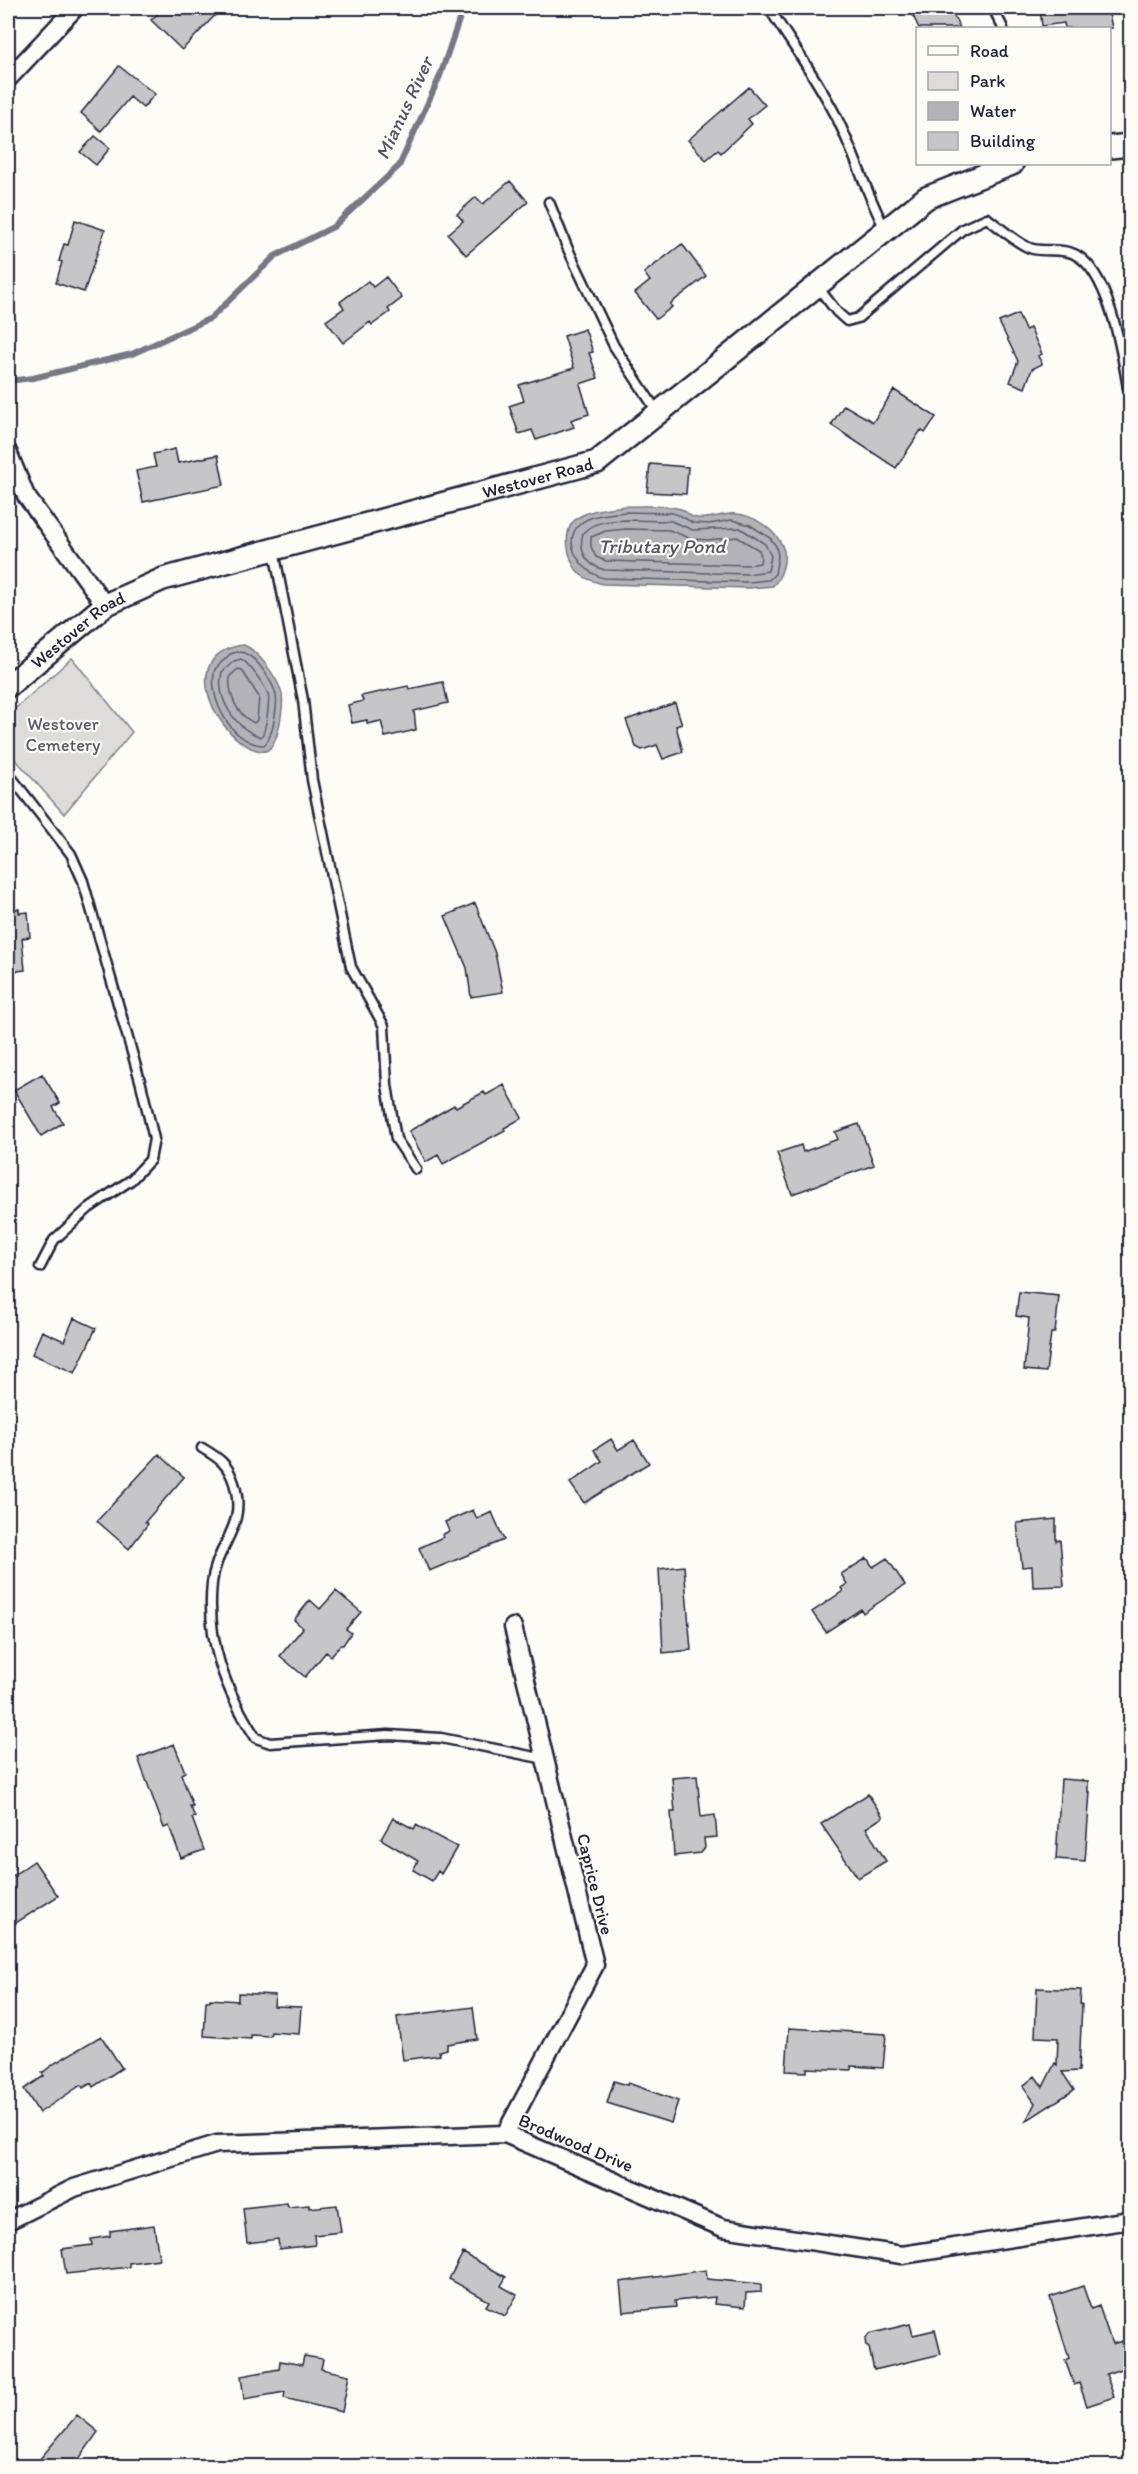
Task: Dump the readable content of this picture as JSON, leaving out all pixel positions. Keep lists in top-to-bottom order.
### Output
{
  "streets": {
    "street": ["Westover Road", "Caprice Drive", "Brodwood Drive"]
  },
  "crossings": [
    ["Caprice Drive", "Brodwood Drive"]
  ],
  "water": ["Mianus River", "Tributary Pond"],
  "parks": ["Westover Cemetery"],
  "legend": [
    "Road",
    "Park",
    "Water",
    "Building"
  ]
}
